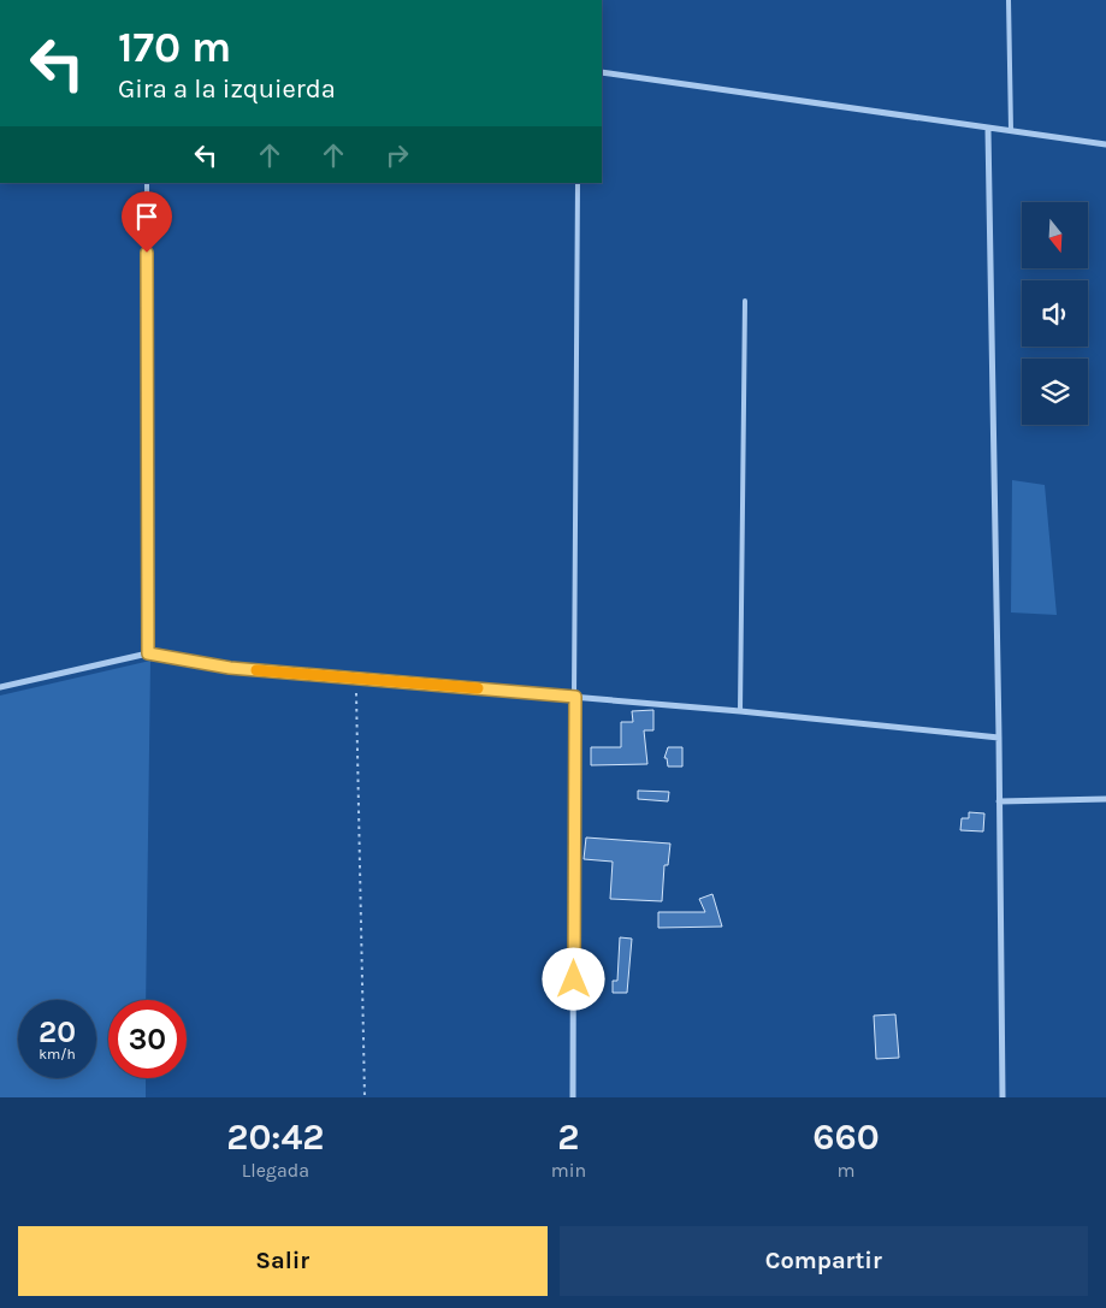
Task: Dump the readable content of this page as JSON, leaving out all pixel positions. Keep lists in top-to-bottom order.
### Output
{
  "north": "bottom",
  "page": {
    "turn": ["170 m", "Gira a la izquierda"],
    "speed": "20 km/h",
    "limit": "30",
    "eta": [
      "20:42",
      "Llegada",
      "2",
      "min",
      "660",
      "m"
    ],
    "buttons": ["Salir", "Compartir"]
  }
}
